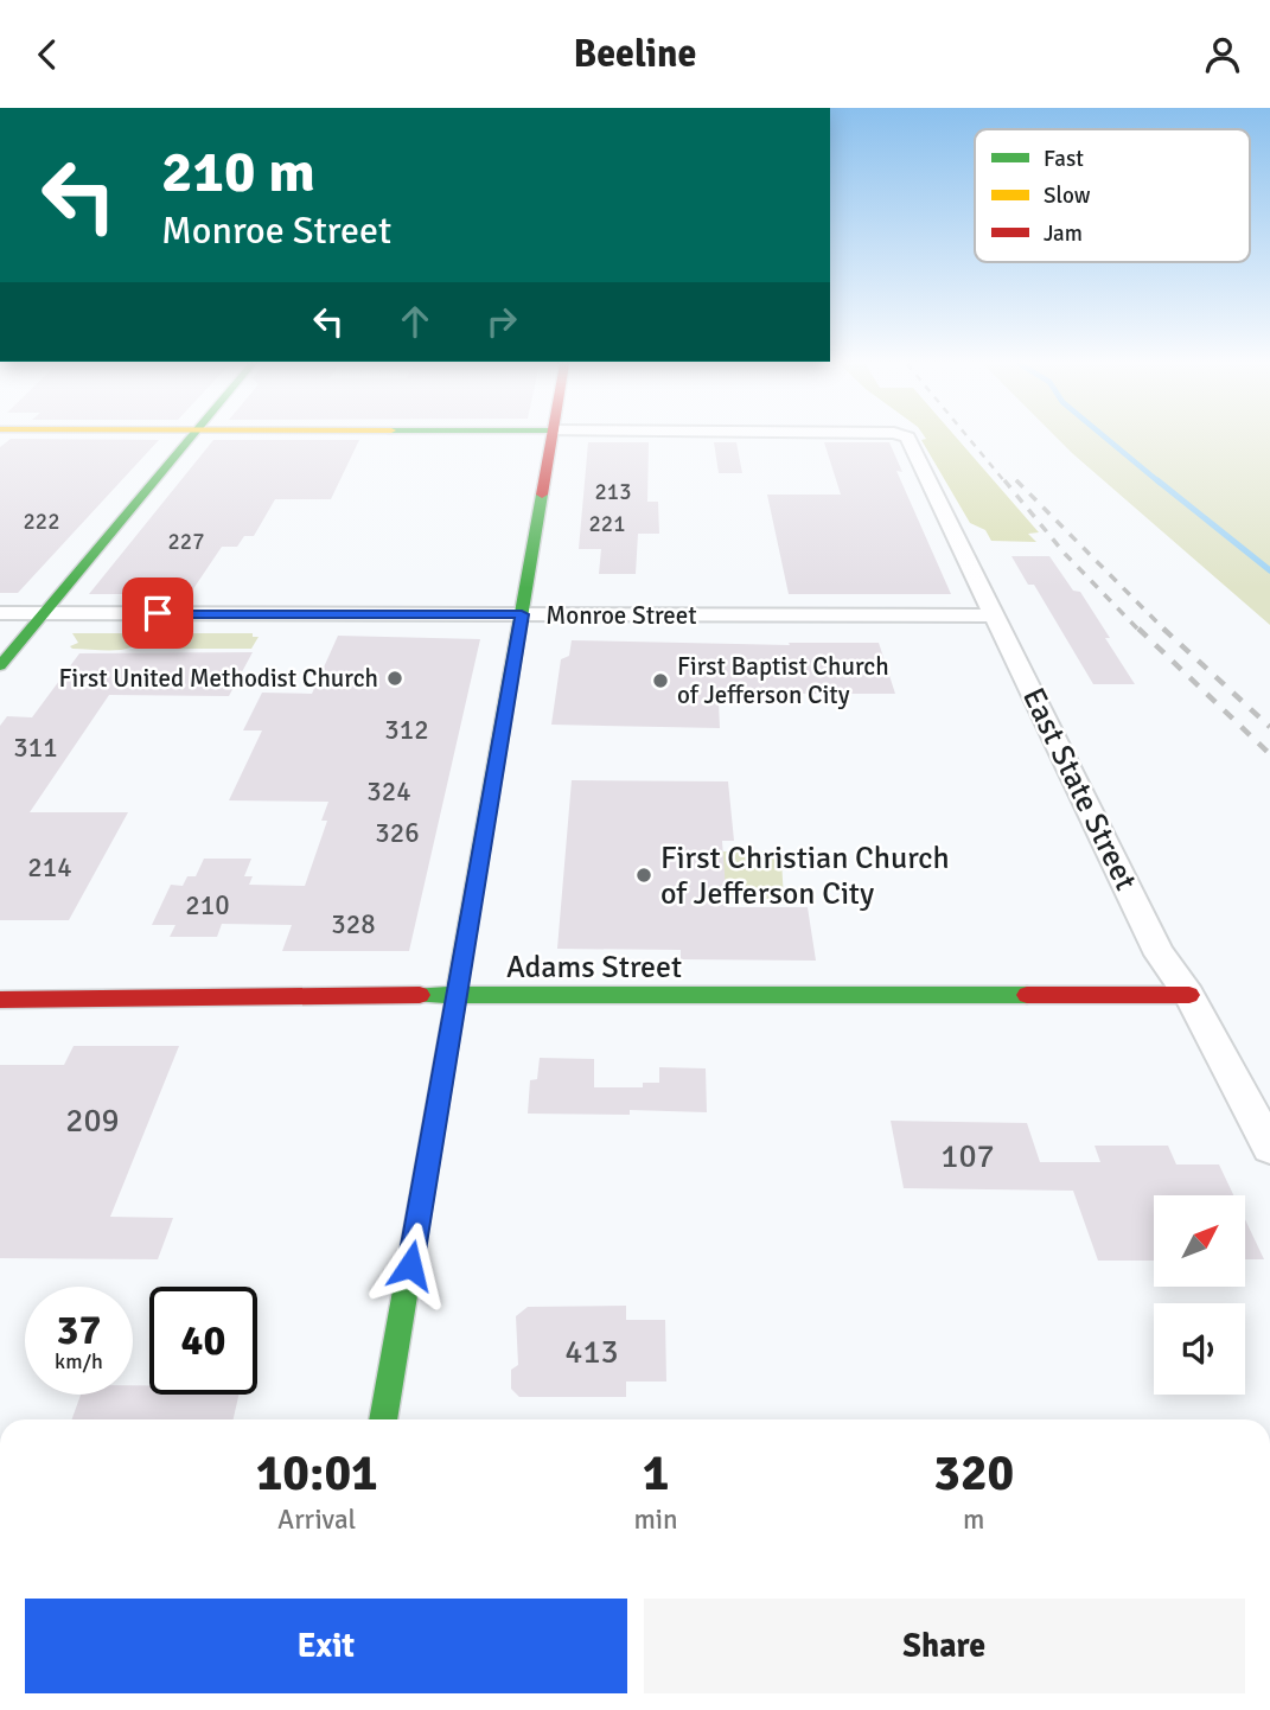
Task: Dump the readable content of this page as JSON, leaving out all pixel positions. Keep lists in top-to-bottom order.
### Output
{
  "streets": {
    "street": ["Monroe Street", "East State Street", "Adams Street"]
  },
  "crossings": [
    ["Monroe Street", "East State Street"],
    ["East State Street", "Adams Street"]
  ],
  "places": ["First United Methodist Church", "First Baptist Church of Jefferson City", "First Christian Church of Jefferson City"],
  "house_numbers": [
    "213",
    "222",
    "221",
    "227",
    "312",
    "311",
    "324",
    "326",
    "214",
    "210",
    "328",
    "209",
    "107",
    "413"
  ],
  "legend": ["Fast", "Slow", "Jam"],
  "north": "top right",
  "page": {
    "header": "Beeline",
    "turn": ["210 m", "Monroe Street"],
    "speed": "37 km/h",
    "limit": "40",
    "eta": [
      "10:01",
      "Arrival",
      "1",
      "min",
      "320",
      "m"
    ],
    "buttons": ["Exit", "Share"]
  }
}
